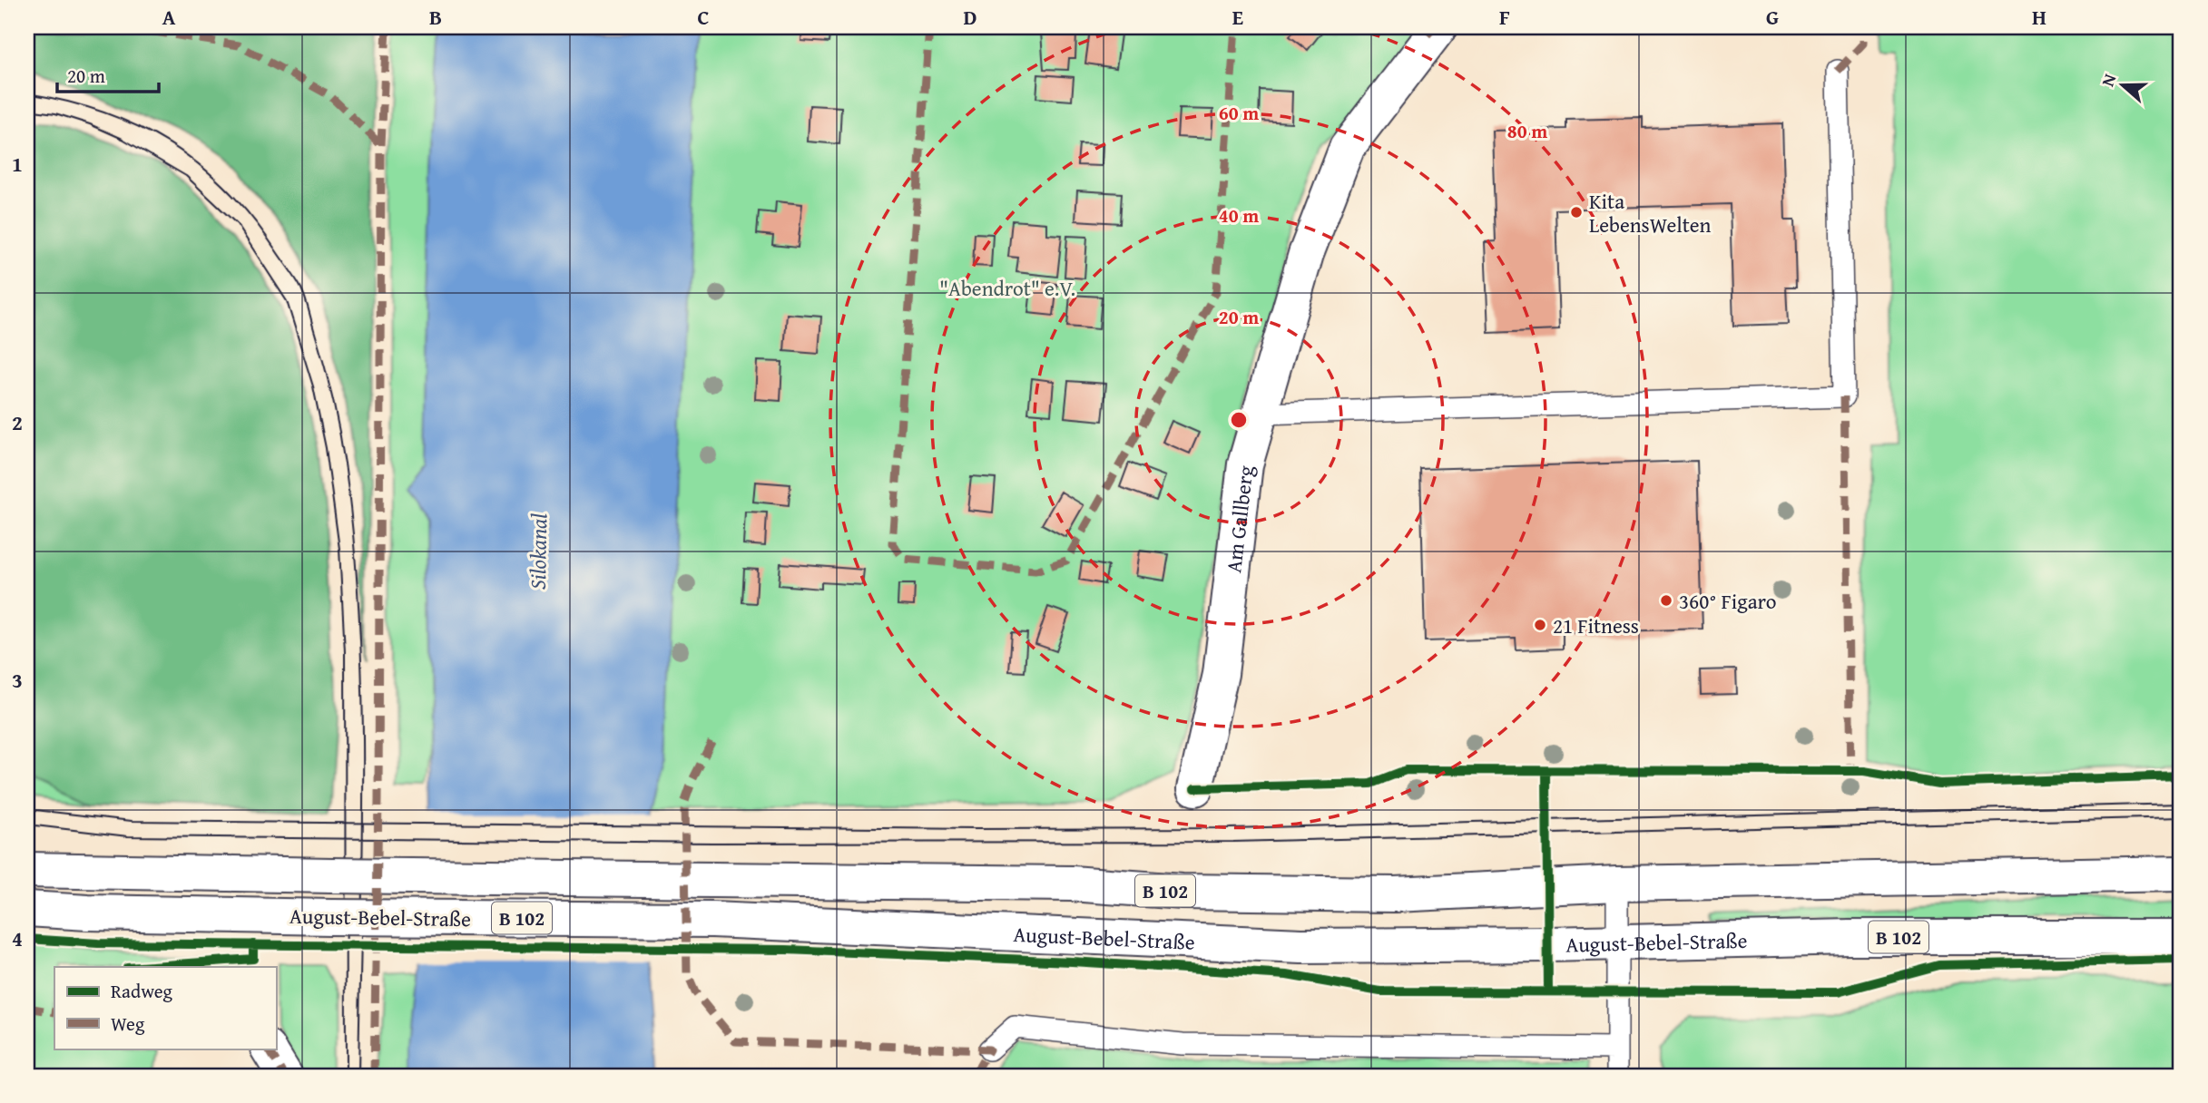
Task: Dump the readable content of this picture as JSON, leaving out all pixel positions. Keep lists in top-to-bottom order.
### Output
{
  "streets": {
    "main road": ["Am Gallberg", "B 102", "August-Bebel-Straße"]
  },
  "water": ["Silokanal"],
  "parks": ["\"Abendrot\" e.V."],
  "places": ["Kita LebensWelten", "360° Figaro", "21 Fitness"],
  "legend": ["Radweg", "Weg"],
  "scale_bar": "20 m",
  "north": "left",
  "grid": {
    "columns": [
      "A",
      "B",
      "C",
      "D",
      "E",
      "F",
      "G",
      "H"
    ],
    "rows": [
      "1",
      "2",
      "3",
      "4"
    ]
  },
  "rings": [
    "60 m",
    "80 m",
    "40 m",
    "20 m"
  ]
}
